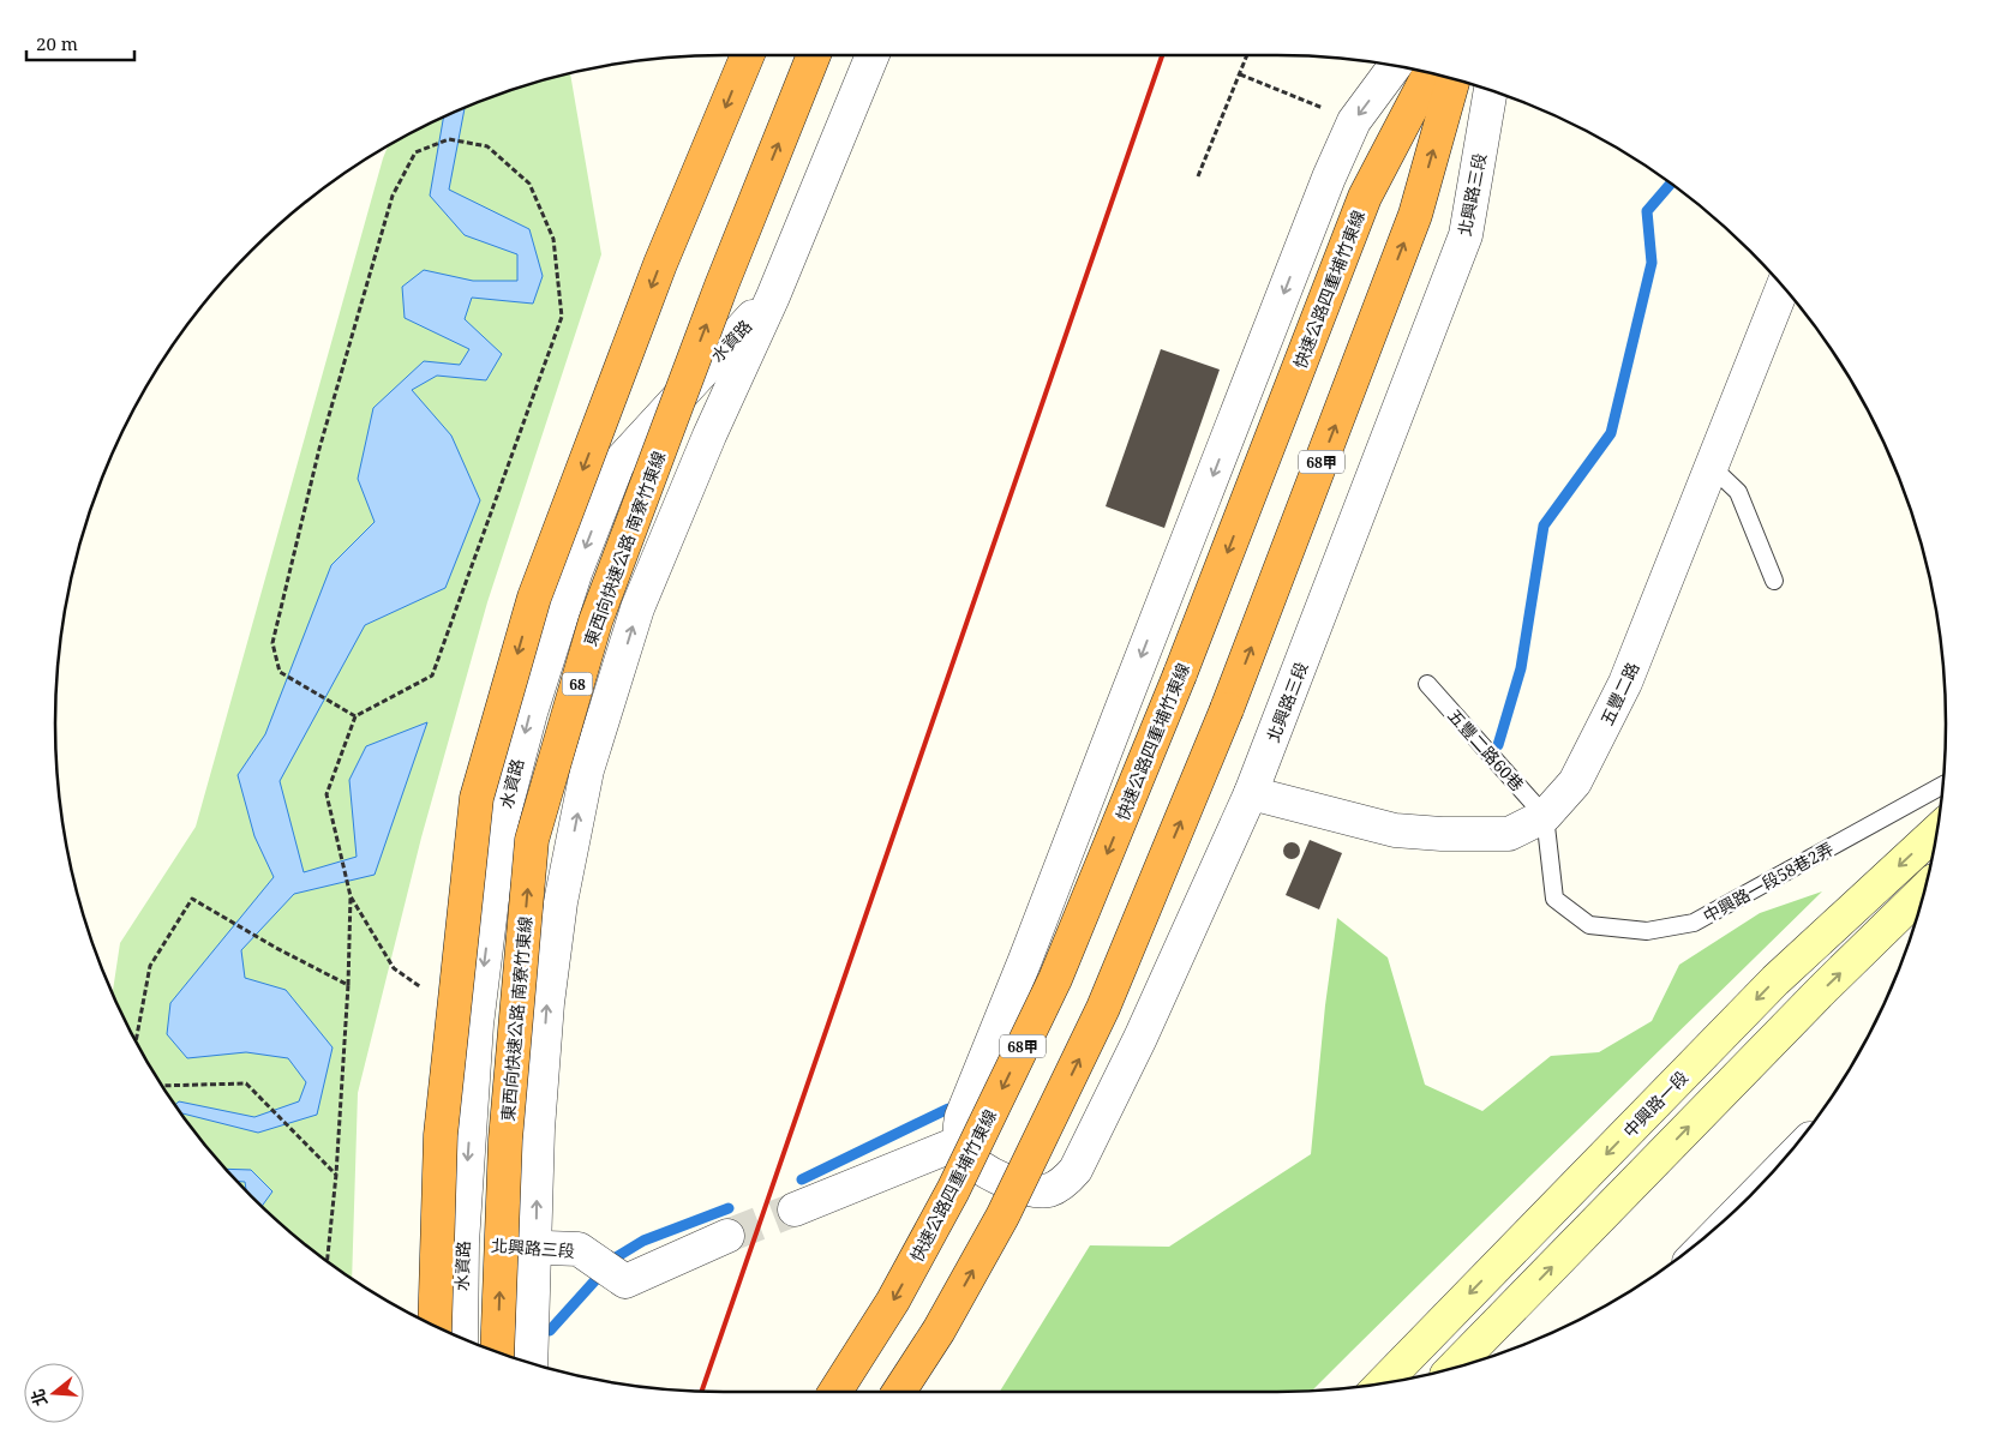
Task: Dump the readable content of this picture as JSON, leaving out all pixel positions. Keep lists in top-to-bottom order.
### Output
{
  "streets": {
    "highway": [
      "快速公路四重埔竹東線",
      "68甲",
      "東西向快速公路 南寮竹東線",
      "68"
    ],
    "main road": ["中興路一段"],
    "street": ["北興路三段", "水資路", "五豐二路"],
    "lane": ["五豐二路60巷", "中興路一段58巷2弄"]
  },
  "crossings": [
    ["北興路三段", "水資路"],
    ["北興路三段", "五豐二路"],
    ["五豐二路", "五豐二路60巷"],
    ["五豐二路", "中興路一段58巷2弄"],
    ["五豐二路60巷", "中興路一段58巷2弄"]
  ],
  "scale_bar": "20 m",
  "north": "left"
}
